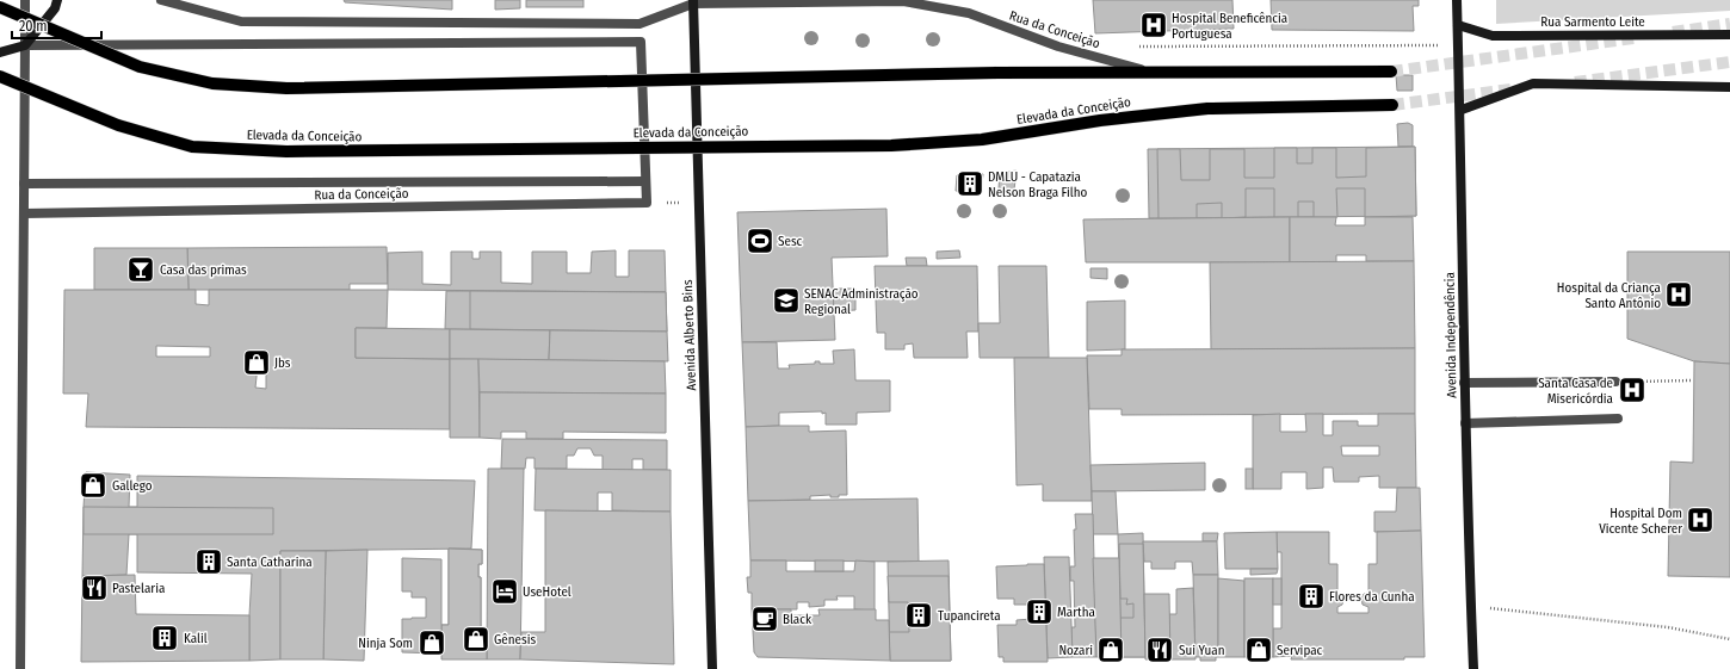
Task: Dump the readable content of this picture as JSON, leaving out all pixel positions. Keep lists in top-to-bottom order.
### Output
{
  "streets": {
    "main road": [
      "Rua Sarmento Leite",
      "Elevada da Conceição",
      "Avenida Alberto Bins",
      "Avenida Independência"
    ],
    "street": ["Rua da Conceição"]
  },
  "crossings": [
    ["Rua Sarmento Leite", "Avenida Independência"],
    ["Rua da Conceição", "Avenida Alberto Bins"]
  ],
  "places": {
    "hospital": [
      "Hospital Beneficência Portuguesa",
      "Hospital da Criança Santo Antônio",
      "Santa Casa de Misericórdia",
      "Hospital Dom Vicente Scherer"
    ],
    "building": [
      "DMLU - Capatazia Nelson Braga Filho",
      "Santa Catharina",
      "Flores da Cunha",
      "Martha",
      "Tupancireta",
      "Kalil"
    ],
    "sports": ["Sesc"],
    "bar": ["Casa das primas"],
    "school or university": ["SENAC Administração Regional"],
    "shop": [
      "Jbs",
      "Gallego",
      "Gênesis",
      "Ninja Som",
      "Nozari",
      "Servipac"
    ],
    "restaurant": ["Pastelaria", "Sui Yuan"],
    "hotel": ["UseHotel"],
    "cafe": ["Black"]
  },
  "scale_bar": "20 m"
}
